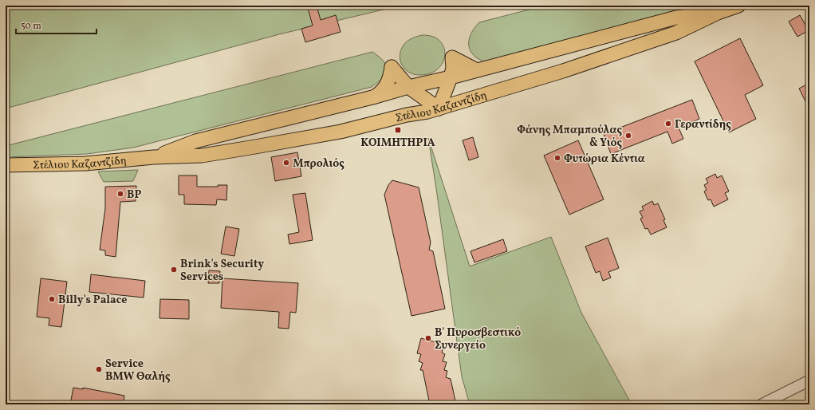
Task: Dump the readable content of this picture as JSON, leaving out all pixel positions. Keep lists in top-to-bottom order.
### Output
{
  "streets": {
    "main road": ["Στέλιου Καζαντζίδη"]
  },
  "places": {
    "other": [
      "Γεραντίδης",
      "Φάνης Μπαμπούλας & Υιός",
      "Φυτώρια Κέντια",
      "Μπρολιός",
      "BP",
      "Brink's Security Services",
      "Billy's Palace",
      "Β' Πυροσβεστικό Συνεργείο",
      "Service BMW Θαλής"
    ],
    "transit": ["ΚΟΙΜΗΤΗΡΙΑ"]
  },
  "scale_bar": "50 m"
}
